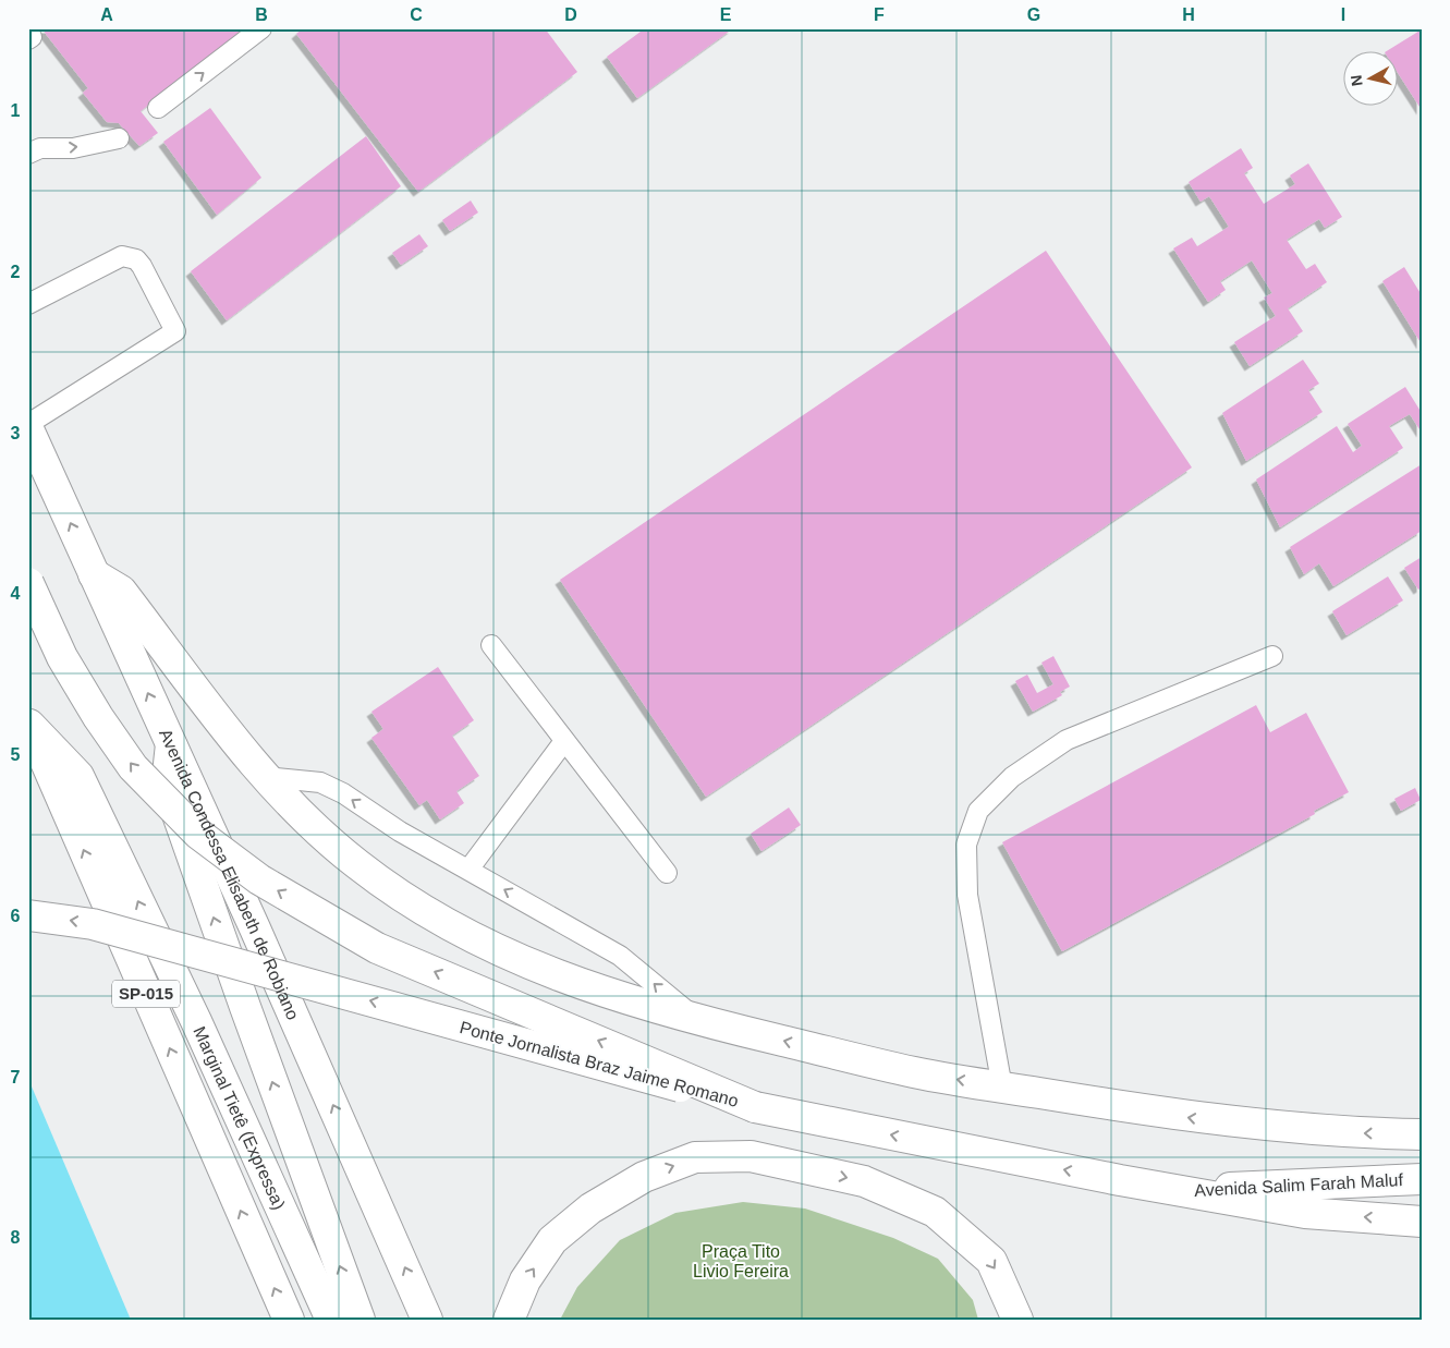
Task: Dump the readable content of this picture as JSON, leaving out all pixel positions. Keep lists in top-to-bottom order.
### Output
{
  "streets": {
    "highway": [
      "Avenida Condessa Elisabeth de Robiano",
      "SP-015",
      "Ponte Jornalista Braz Jaime Romano",
      "Marginal Tietê (Expressa)",
      "Avenida Salim Farah Maluf"
    ]
  },
  "crossings": [
    ["Ponte Jornalista Braz Jaime Romano", "Avenida Salim Farah Maluf"]
  ],
  "parks": ["Praça Tito Livio Fereira"],
  "north": "left",
  "grid": {
    "columns": [
      "A",
      "B",
      "C",
      "D",
      "E",
      "F",
      "G",
      "H",
      "I"
    ],
    "rows": [
      "1",
      "2",
      "3",
      "4",
      "5",
      "6",
      "7",
      "8"
    ]
  }
}
